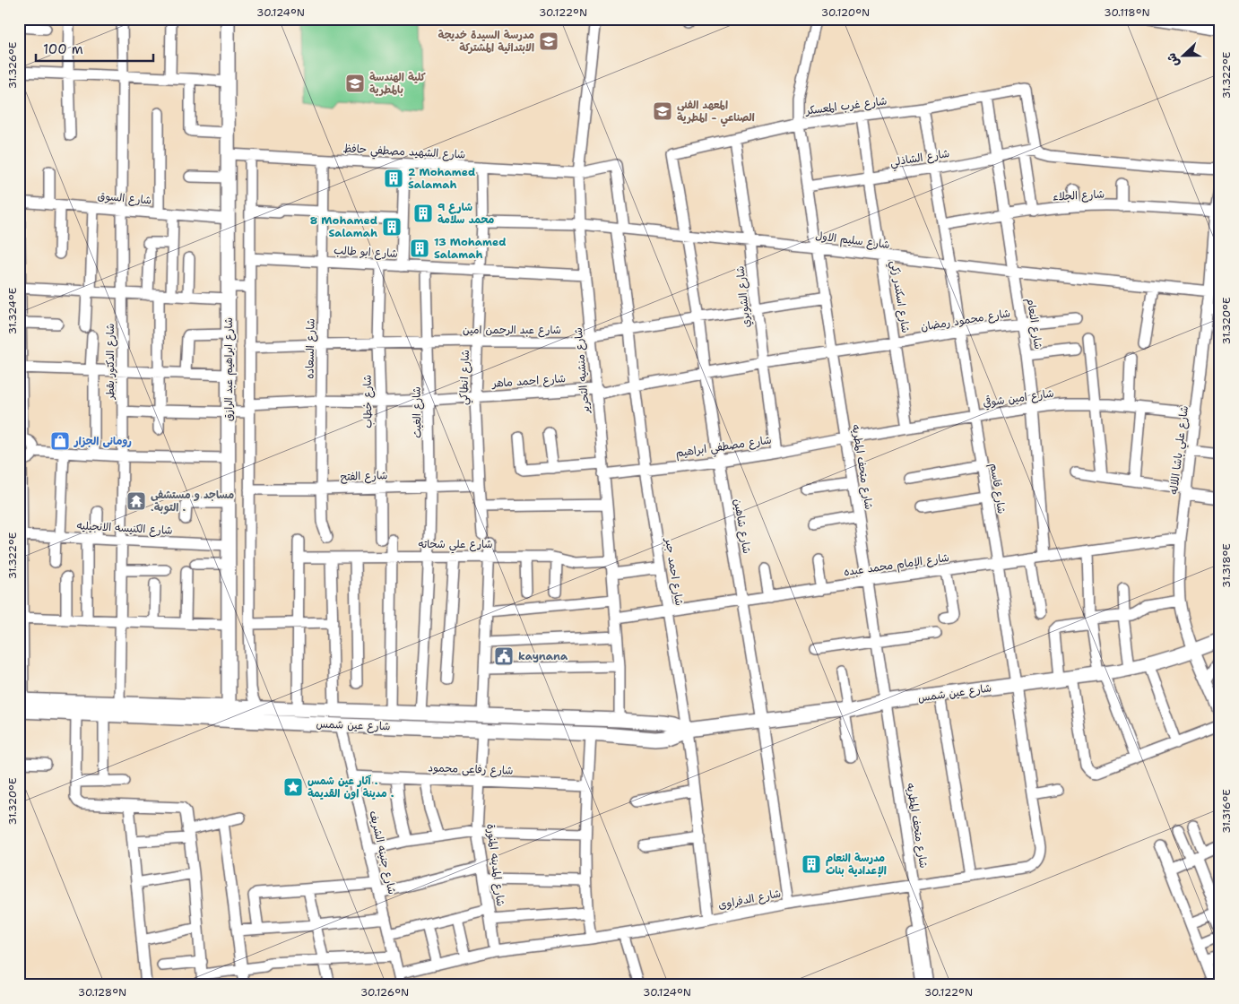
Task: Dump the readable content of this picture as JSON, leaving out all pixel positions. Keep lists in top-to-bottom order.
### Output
{
  "streets": {
    "main road": ["شارع ابراهيم عبد الرازق", "شارع عين شمس"],
    "street": [
      "شارع غرب المعسكر",
      "شارع الشهيد مصطفي حافظ",
      "شارع الشاذلي",
      "شارع الجلاء",
      "شارع السوق",
      "شارع سليم الاول",
      "شارع ابو طالب",
      "شارع الشوبري",
      "شارع اسكندر زكي",
      "شارع محمود رمضان",
      "شارع النعام",
      "شارع عبد الرحمن امين",
      "شارع السعاده",
      "شارع الدكتور بقطر",
      "شارع منشيه التحرير",
      "شارع انطاكي",
      "شارع احمد ماهر",
      "شارع امين شوقي",
      "شارع خطاب",
      "شارع الغيث",
      "شارع مصطفي ابراهيم",
      "شارع علي باشا اللاله",
      "شارع متحف المطريه",
      "شارع الفتح",
      "شارع قاسم",
      "شارع شاهين",
      "شارع الكنيسه الانجيليه",
      "شارع علي شحاته",
      "شارع الإمام محمد عبده",
      "شارع احمد جبر",
      "شارع رفاعى محمود",
      "شارع جنينه الشريف",
      "شارع المدينه المنورة",
      "شارع الدفراوى"
    ]
  },
  "crossings": [
    ["شارع غرب المعسكر", "شارع الشاذلي"],
    ["شارع غرب المعسكر", "شارع الشوبري"],
    ["شارع غرب المعسكر", "شارع اسكندر زكي"],
    ["شارع غرب المعسكر", "شارع النعام"],
    ["شارع غرب المعسكر", "شارع متحف المطريه"],
    ["شارع غرب المعسكر", "شارع قاسم"],
    ["شارع غرب المعسكر", "شارع شاهين"],
    ["شارع الشهيد مصطفي حافظ", "شارع السعاده"],
    ["شارع الشهيد مصطفي حافظ", "شارع ابراهيم عبد الرازق"],
    ["شارع الشهيد مصطفي حافظ", "شارع منشيه التحرير"],
    ["شارع الشهيد مصطفي حافظ", "شارع انطاكي"],
    ["شارع الشهيد مصطفي حافظ", "شارع احمد جبر"],
    ["شارع الشاذلي", "شارع اسكندر زكي"],
    ["شارع الشاذلي", "شارع النعام"],
    ["شارع الشاذلي", "شارع متحف المطريه"],
    ["شارع الشاذلي", "شارع قاسم"],
    ["شارع الجلاء", "شارع النعام"],
    ["شارع الجلاء", "شارع علي باشا اللاله"],
    ["شارع الجلاء", "شارع قاسم"],
    ["شارع السوق", "شارع الدكتور بقطر"],
    ["شارع السوق", "شارع ابراهيم عبد الرازق"],
    ["شارع سليم الاول", "شارع الشوبري"],
    ["شارع سليم الاول", "شارع اسكندر زكي"],
    ["شارع سليم الاول", "شارع النعام"],
    ["شارع سليم الاول", "شارع منشيه التحرير"],
    ["شارع سليم الاول", "شارع انطاكي"],
    ["شارع سليم الاول", "شارع علي باشا اللاله"],
    ["شارع سليم الاول", "شارع متحف المطريه"],
    ["شارع سليم الاول", "شارع قاسم"],
    ["شارع سليم الاول", "شارع شاهين"],
    ["شارع سليم الاول", "شارع احمد جبر"],
    ["شارع ابو طالب", "شارع السعاده"],
    ["شارع ابو طالب", "شارع ابراهيم عبد الرازق"],
    ["شارع ابو طالب", "شارع منشيه التحرير"],
    ["شارع ابو طالب", "شارع انطاكي"],
    ["شارع ابو طالب", "شارع خطاب"],
    ["شارع ابو طالب", "شارع الغيث"],
    ["شارع الشوبري", "شارع عبد الرحمن امين"],
    ["شارع الشوبري", "شارع احمد ماهر"],
    ["شارع الشوبري", "شارع مصطفي ابراهيم"],
    ["شارع اسكندر زكي", "شارع محمود رمضان"],
    ["شارع اسكندر زكي", "شارع امين شوقي"],
    ["شارع محمود رمضان", "شارع النعام"],
    ["شارع محمود رمضان", "شارع احمد ماهر"],
    ["شارع محمود رمضان", "شارع متحف المطريه"],
    ["شارع محمود رمضان", "شارع قاسم"],
    ["شارع النعام", "شارع امين شوقي"],
    ["شارع النعام", "شارع الإمام محمد عبده"],
    ["شارع عبد الرحمن امين", "شارع السعاده"],
    ["شارع عبد الرحمن امين", "شارع ابراهيم عبد الرازق"],
    ["شارع عبد الرحمن امين", "شارع منشيه التحرير"],
    ["شارع عبد الرحمن امين", "شارع انطاكي"],
    ["شارع عبد الرحمن امين", "شارع خطاب"],
    ["شارع عبد الرحمن امين", "شارع الغيث"],
    ["شارع عبد الرحمن امين", "شارع متحف المطريه"],
    ["شارع عبد الرحمن امين", "شارع شاهين"],
    ["شارع عبد الرحمن امين", "شارع احمد جبر"],
    ["شارع السعاده", "شارع احمد ماهر"],
    ["شارع السعاده", "شارع الفتح"],
    ["شارع الدكتور بقطر", "شارع احمد ماهر"],
    ["شارع الدكتور بقطر", "شارع الكنيسه الانجيليه"],
    ["شارع الدكتور بقطر", "شارع عين شمس"],
    ["شارع ابراهيم عبد الرازق", "شارع احمد ماهر"],
    ["شارع ابراهيم عبد الرازق", "شارع الفتح"],
    ["شارع ابراهيم عبد الرازق", "شارع الكنيسه الانجيليه"],
    ["شارع ابراهيم عبد الرازق", "شارع عين شمس"],
    ["شارع منشيه التحرير", "شارع احمد ماهر"],
    ["شارع منشيه التحرير", "شارع مصطفي ابراهيم"],
    ["شارع منشيه التحرير", "شارع علي شحاته"],
    ["شارع منشيه التحرير", "شارع الإمام محمد عبده"],
    ["شارع منشيه التحرير", "شارع احمد جبر"],
    ["شارع منشيه التحرير", "شارع عين شمس"],
    ["شارع انطاكي", "شارع احمد ماهر"],
    ["شارع انطاكي", "شارع الفتح"],
    ["شارع احمد ماهر", "شارع خطاب"],
    ["شارع احمد ماهر", "شارع الغيث"],
    ["شارع احمد ماهر", "شارع متحف المطريه"],
    ["شارع احمد ماهر", "شارع شاهين"],
    ["شارع احمد ماهر", "شارع احمد جبر"],
    ["شارع امين شوقي", "شارع مصطفي ابراهيم"],
    ["شارع امين شوقي", "شارع علي باشا اللاله"],
    ["شارع امين شوقي", "شارع متحف المطريه"],
    ["شارع امين شوقي", "شارع قاسم"],
    ["شارع خطاب", "شارع الفتح"],
    ["شارع خطاب", "شارع علي شحاته"],
    ["شارع خطاب", "شارع عين شمس"],
    ["شارع الغيث", "شارع الفتح"],
    ["شارع الغيث", "شارع علي شحاته"],
    ["شارع الغيث", "شارع عين شمس"],
    ["شارع مصطفي ابراهيم", "شارع متحف المطريه"],
    ["شارع مصطفي ابراهيم", "شارع شاهين"],
    ["شارع مصطفي ابراهيم", "شارع احمد جبر"],
    ["شارع علي باشا اللاله", "شارع الإمام محمد عبده"],
    ["شارع علي باشا اللاله", "شارع عين شمس"],
    ["شارع متحف المطريه", "شارع الإمام محمد عبده"],
    ["شارع متحف المطريه", "شارع عين شمس"],
    ["شارع متحف المطريه", "شارع الدفراوى"],
    ["شارع قاسم", "شارع الإمام محمد عبده"],
    ["شارع قاسم", "شارع عين شمس"],
    ["شارع قاسم", "شارع الدفراوى"],
    ["شارع شاهين", "شارع الإمام محمد عبده"],
    ["شارع شاهين", "شارع عين شمس"],
    ["شارع شاهين", "شارع الدفراوى"],
    ["شارع الإمام محمد عبده", "شارع احمد جبر"],
    ["شارع احمد جبر", "شارع عين شمس"],
    ["شارع احمد جبر", "شارع الدفراوى"],
    ["شارع عين شمس", "شارع جنينه الشريف"],
    ["شارع عين شمس", "شارع المدينه المنورة"],
    ["شارع رفاعى محمود", "شارع جنينه الشريف"],
    ["شارع رفاعى محمود", "شارع المدينه المنورة"],
    ["شارع جنينه الشريف", "شارع الدفراوى"],
    ["شارع المدينه المنورة", "شارع الدفراوى"]
  ],
  "places": {
    "school or university": ["مدرسة السيدة خديجة الابتدائية المشتركة", "كلية الهندسة بالمطرية", "المعهد الفني الصناعي - المطرية"],
    "building": [
      "2 Mohamed Salamah",
      "9 شارع محمد سلامة",
      "8 Mohamed Salamah",
      "13 Mohamed Salamah",
      "مدرسة النعام الإعدادية بنات"
    ],
    "shop": ["رومانى الجزار"],
    "temple": ["مساجد و مستشفى .التوبة ."],
    "public building": ["kaynana"],
    "place": ["آثار عين شمس . مدينة اون القديمة ."]
  },
  "scale_bar": "100 m",
  "north": "left",
  "coordinates": [
    "30.124°N",
    "30.122°N",
    "30.120°N",
    "30.118°N",
    "31.326°E",
    "31.322°E",
    "31.324°E",
    "31.320°E",
    "31.318°E",
    "31.316°E",
    "30.128°N",
    "30.126°N"
  ]
}
